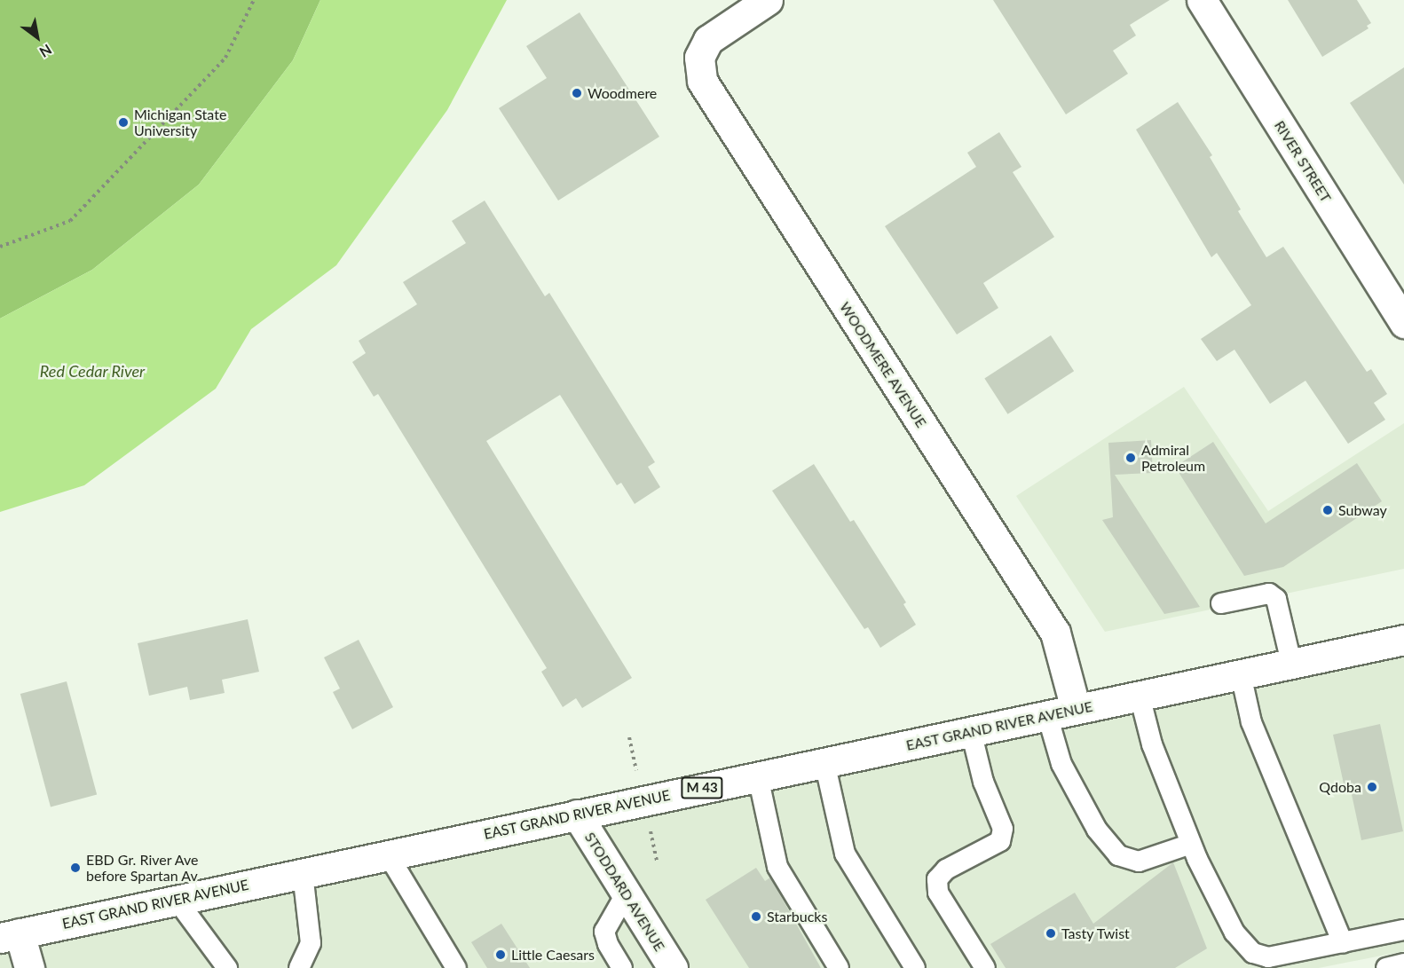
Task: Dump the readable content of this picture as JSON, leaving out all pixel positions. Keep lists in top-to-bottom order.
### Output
{
  "streets": {
    "main road": [
      "RIVER STREET",
      "WOODMERE AVENUE",
      "EAST GRAND RIVER AVENUE",
      "M 43",
      "STODDARD AVENUE"
    ]
  },
  "crossings": [
    ["WOODMERE AVENUE", "EAST GRAND RIVER AVENUE"],
    ["EAST GRAND RIVER AVENUE", "STODDARD AVENUE"]
  ],
  "water": ["Red Cedar River"],
  "places": [
    "Woodmere",
    "Michigan State University",
    "Admiral Petroleum",
    "Subway",
    "Qdoba",
    "EBD Gr. River Ave before Spartan Av",
    "Starbucks",
    "Tasty Twist",
    "Little Caesars"
  ],
  "north": "bottom right"
}
